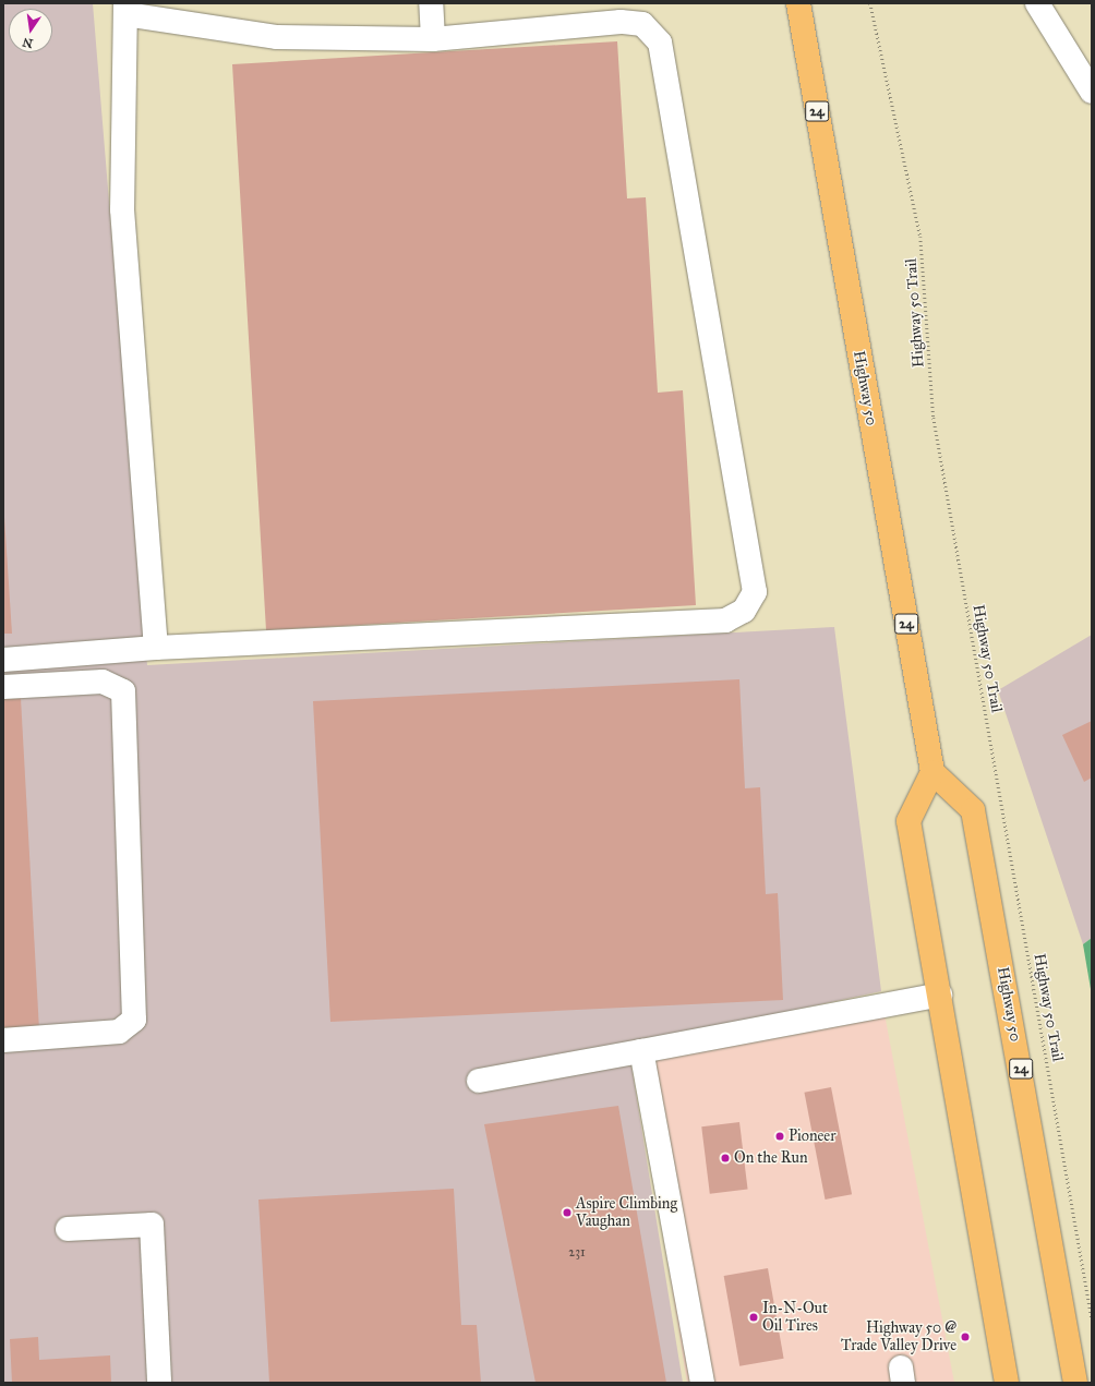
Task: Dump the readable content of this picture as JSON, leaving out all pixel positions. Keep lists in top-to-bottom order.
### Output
{
  "streets": {
    "main road": ["24", "Highway 50"],
    "path": ["Highway 50 Trail"]
  },
  "places": [
    "Pioneer",
    "On the Run",
    "Aspire Climbing Vaughan",
    "In-N-Out Oil Tires",
    "Highway 50 @ Trade Valley Drive"
  ],
  "house_numbers": ["231"],
  "north": "bottom"
}
